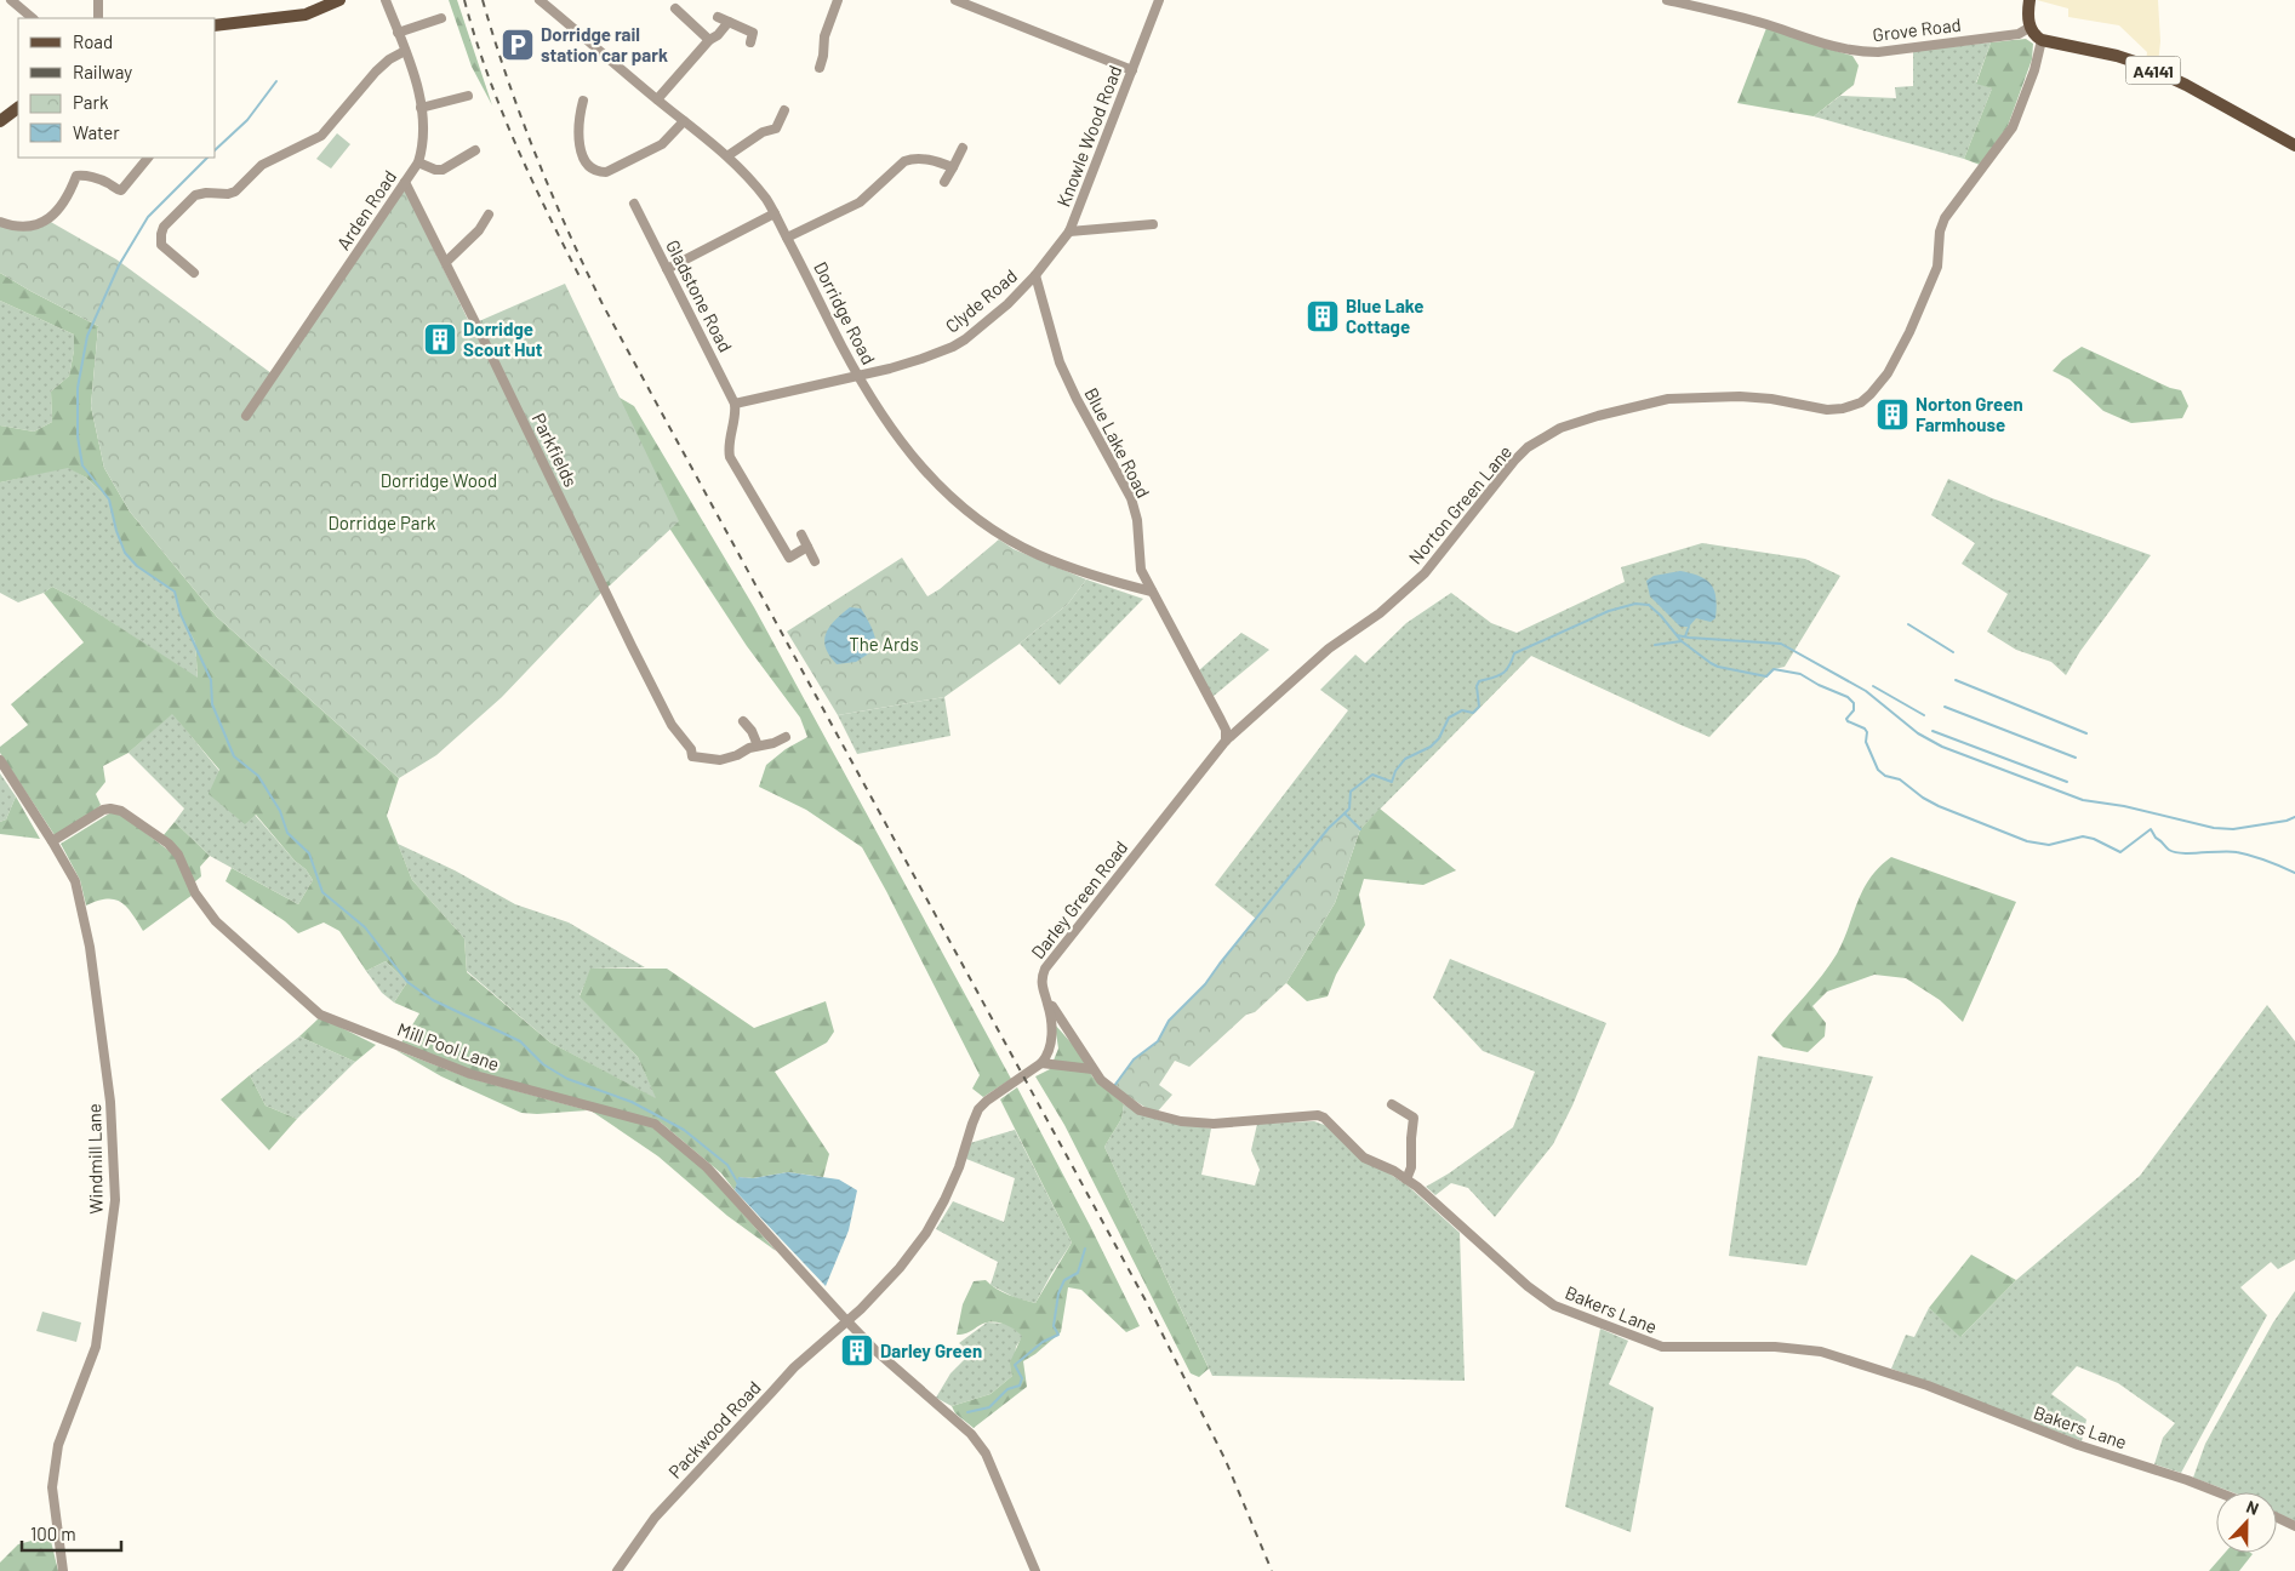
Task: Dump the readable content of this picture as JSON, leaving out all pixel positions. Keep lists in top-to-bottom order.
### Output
{
  "streets": {
    "main road": ["A4141"],
    "street": [
      "Grove Road",
      "Knowle Wood Road",
      "Arden Road",
      "Gladstone Road",
      "Clyde Road",
      "Dorridge Road",
      "Blue Lake Road",
      "Parkfields",
      "Norton Green Lane",
      "Darley Green Road",
      "Mill Pool Lane",
      "Windmill Lane",
      "Bakers Lane",
      "Packwood Road"
    ]
  },
  "crossings": [
    ["A4141", "Norton Green Lane"],
    ["Knowle Wood Road", "Clyde Road"],
    ["Knowle Wood Road", "Blue Lake Road"],
    ["Arden Road", "Parkfields"],
    ["Gladstone Road", "Clyde Road"],
    ["Clyde Road", "Dorridge Road"],
    ["Clyde Road", "Blue Lake Road"],
    ["Dorridge Road", "Blue Lake Road"],
    ["Blue Lake Road", "Norton Green Lane"],
    ["Blue Lake Road", "Darley Green Road"],
    ["Norton Green Lane", "Darley Green Road"],
    ["Darley Green Road", "Bakers Lane"],
    ["Mill Pool Lane", "Windmill Lane"],
    ["Mill Pool Lane", "Packwood Road"]
  ],
  "parks": ["Dorridge Wood", "Dorridge Park", "The Ards"],
  "places": {
    "parking": ["Dorridge rail station car park"],
    "building": [
      "Blue Lake Cottage",
      "Dorridge Scout Hut",
      "Norton Green Farmhouse",
      "Darley Green"
    ]
  },
  "legend": [
    "Road",
    "Railway",
    "Park",
    "Water"
  ],
  "scale_bar": "100 m",
  "north": "top"
}
